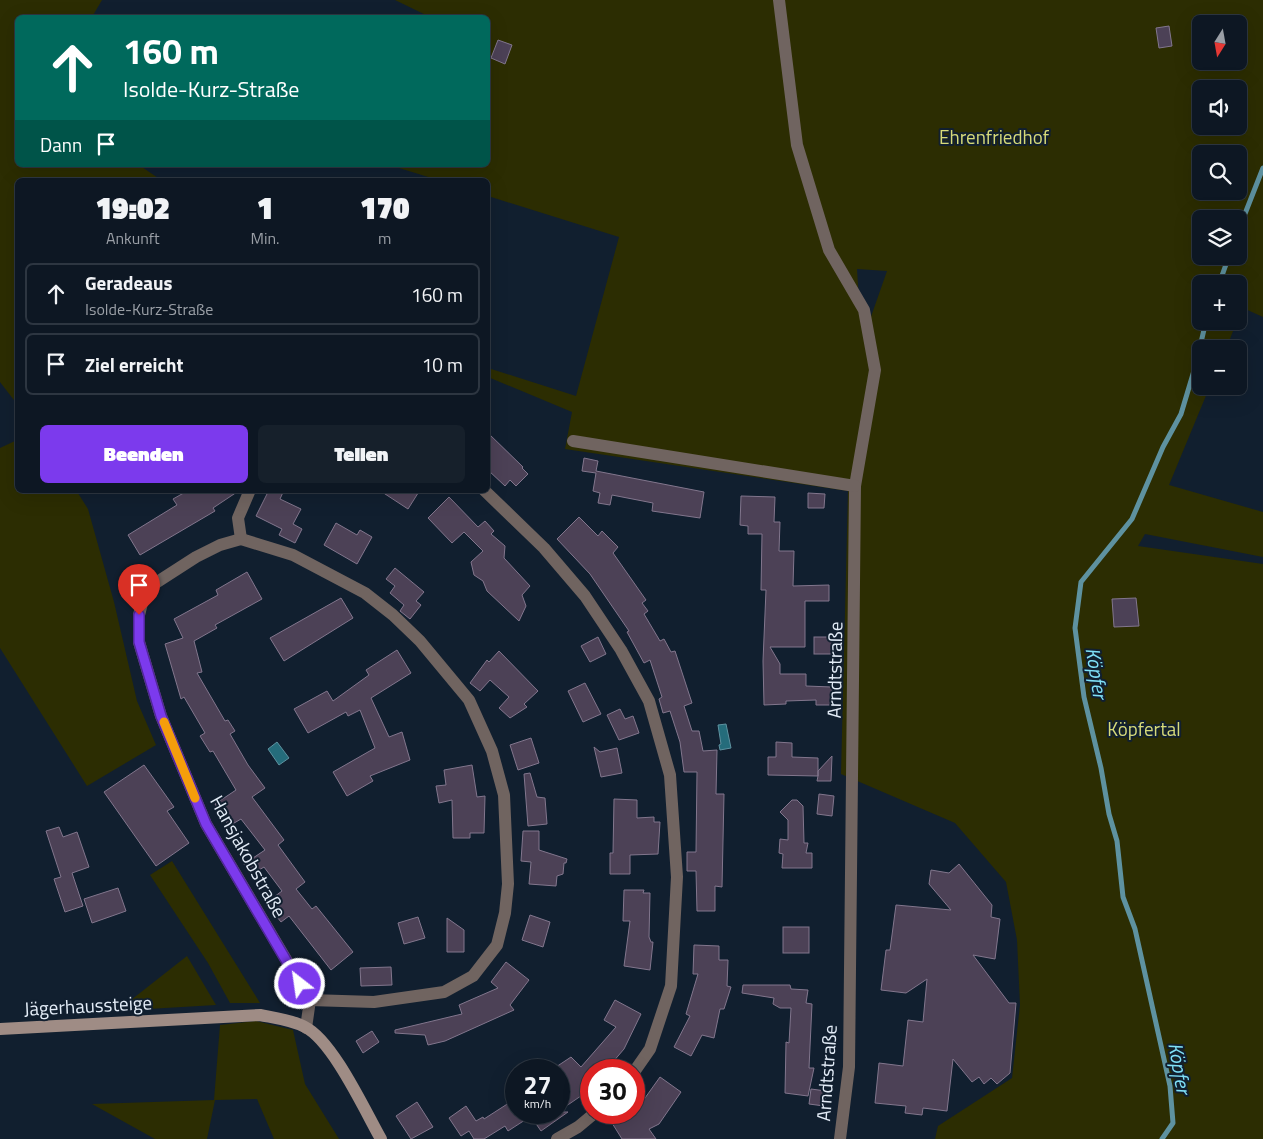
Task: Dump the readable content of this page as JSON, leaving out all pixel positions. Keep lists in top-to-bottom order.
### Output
{
  "streets": {
    "street": ["Arndtstraße", "Hansjakobstraße", "Jägerhaussteige"]
  },
  "water": ["Köpfer"],
  "parks": ["Ehrenfriedhof", "Köpfertal"],
  "north": "bottom",
  "page": {
    "map_buttons": ["+", "−"],
    "turn": ["160 m", "Isolde-Kurz-Straße"],
    "then": "Dann",
    "eta": [
      "19:02",
      "Ankunft",
      "1",
      "Min.",
      "170",
      "m"
    ],
    "list": [
      {
        "name": "Geradeaus",
        "note": "Isolde-Kurz-Straße",
        "value": "160 m"
      },
      {
        "name": "Ziel erreicht",
        "value": "10 m"
      }
    ],
    "buttons": ["Beenden", "Teilen"],
    "speed": "27 km/h",
    "limit": "30"
  }
}
